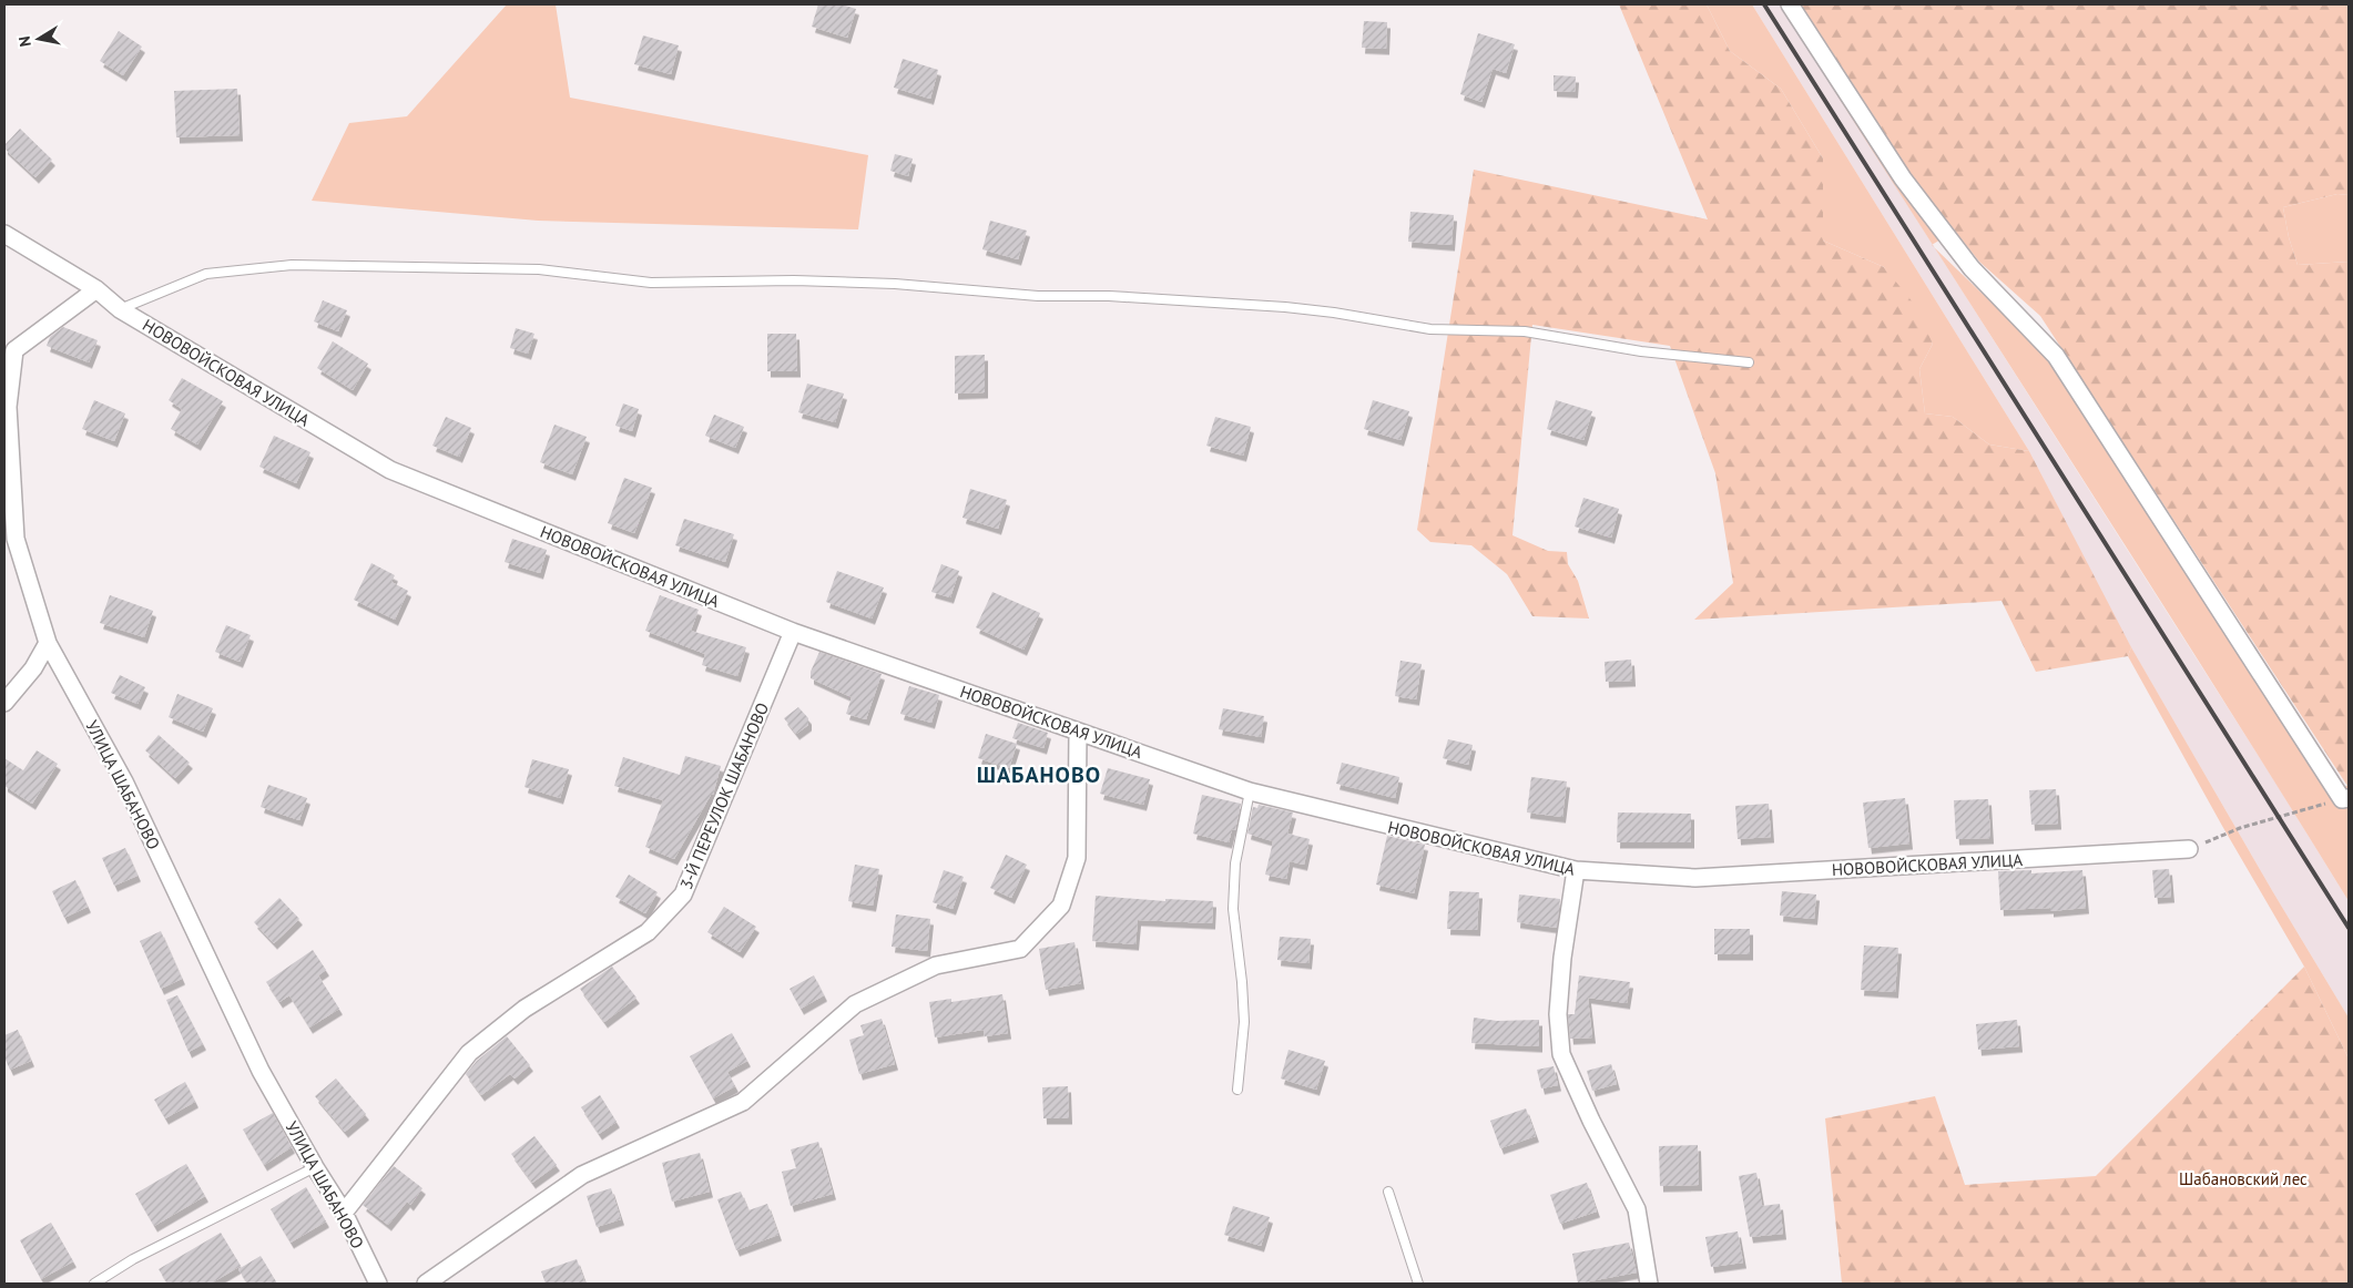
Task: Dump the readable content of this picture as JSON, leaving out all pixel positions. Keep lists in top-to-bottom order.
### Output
{
  "streets": {
    "street": ["НОВОВОЙСКОВАЯ УЛИЦА", "УЛИЦА ШАБАНОВО", "3-Й ПЕРЕУЛОК ШАБАНОВО"]
  },
  "crossings": [
    ["НОВОВОЙСКОВАЯ УЛИЦА", "УЛИЦА ШАБАНОВО"],
    ["НОВОВОЙСКОВАЯ УЛИЦА", "3-Й ПЕРЕУЛОК ШАБАНОВО"],
    ["УЛИЦА ШАБАНОВО", "3-Й ПЕРЕУЛОК ШАБАНОВО"]
  ],
  "districts": ["ШАБАНОВО"],
  "parks": ["Шабановский лес"],
  "north": "left"
}
